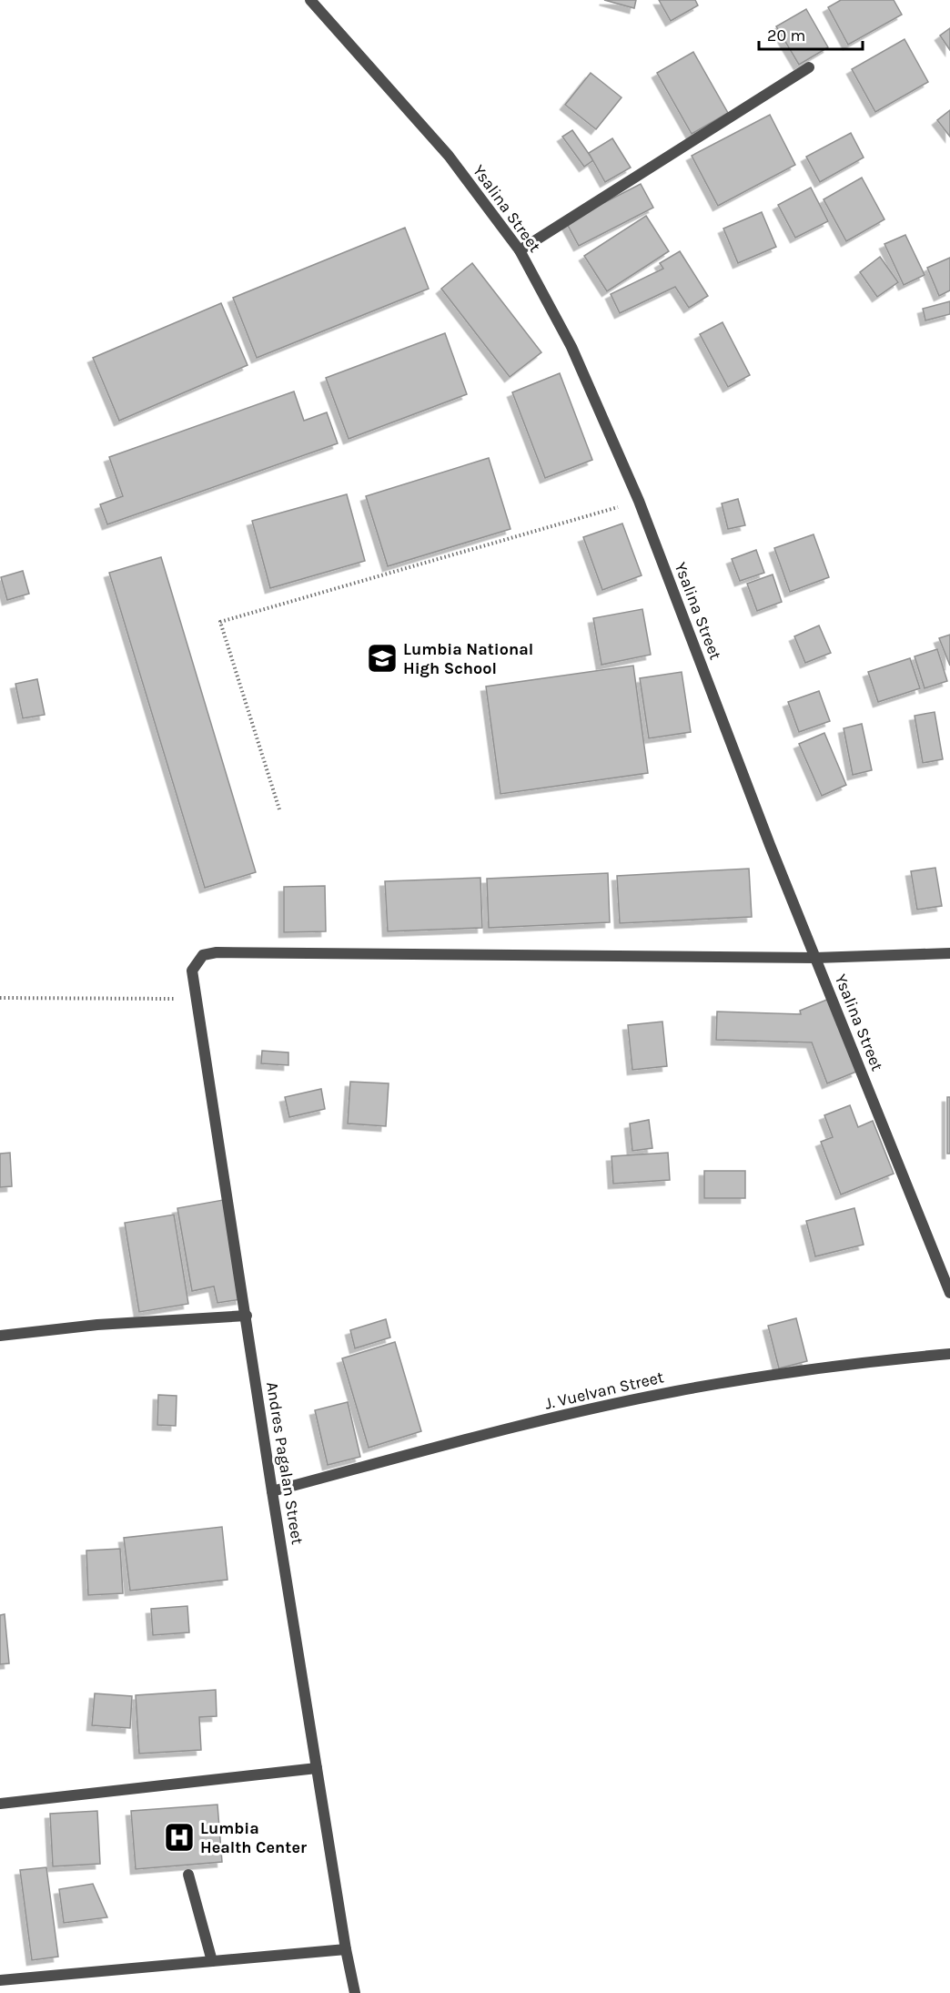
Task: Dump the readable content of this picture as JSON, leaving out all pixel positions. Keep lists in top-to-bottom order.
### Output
{
  "streets": {
    "street": ["Ysalina Street", "J. Vuelvan Street", "Andres Pagalan Street"]
  },
  "crossings": [
    ["Ysalina Street", "Andres Pagalan Street"],
    ["J. Vuelvan Street", "Andres Pagalan Street"]
  ],
  "places": {
    "school or university": ["Lumbia National High School"],
    "hospital": ["Lumbia Health Center"]
  },
  "scale_bar": "20 m"
}
